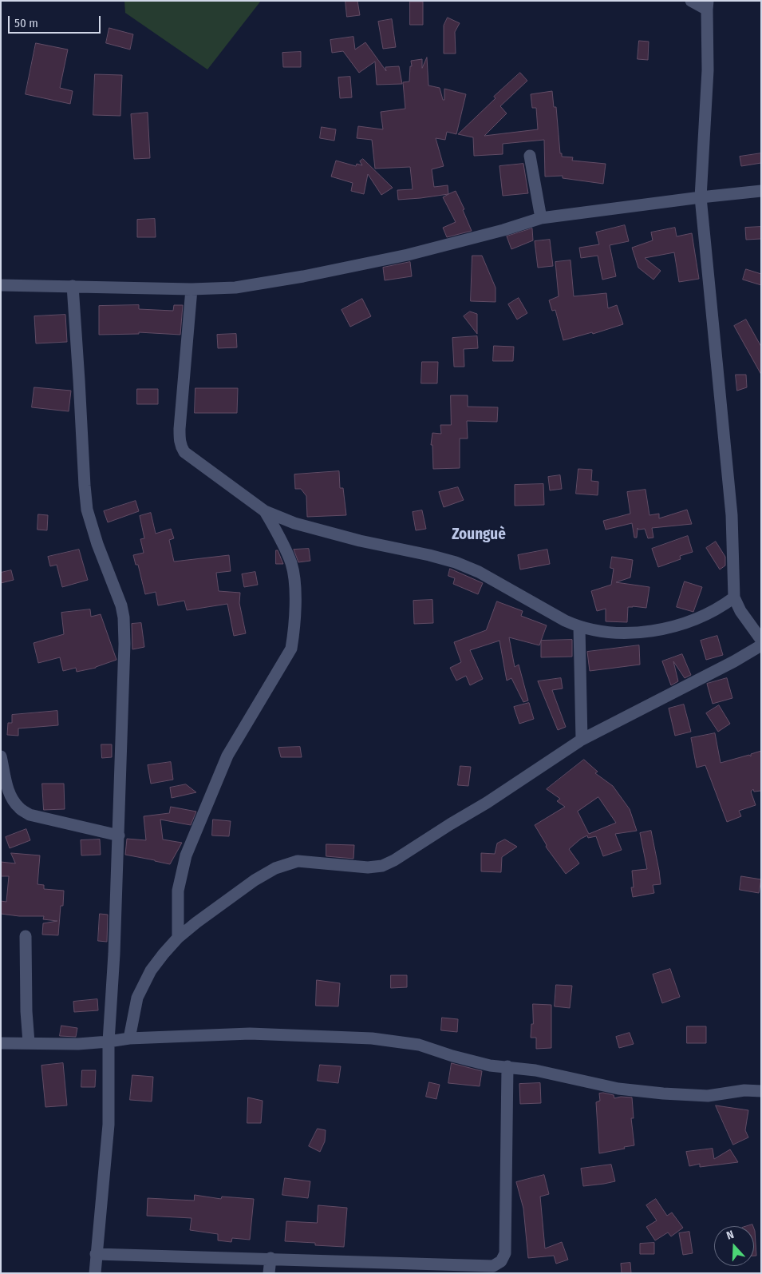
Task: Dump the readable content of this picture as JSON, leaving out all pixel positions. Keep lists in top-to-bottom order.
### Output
{
  "districts": ["Zounguè"],
  "scale_bar": "50 m",
  "north": "top"
}
